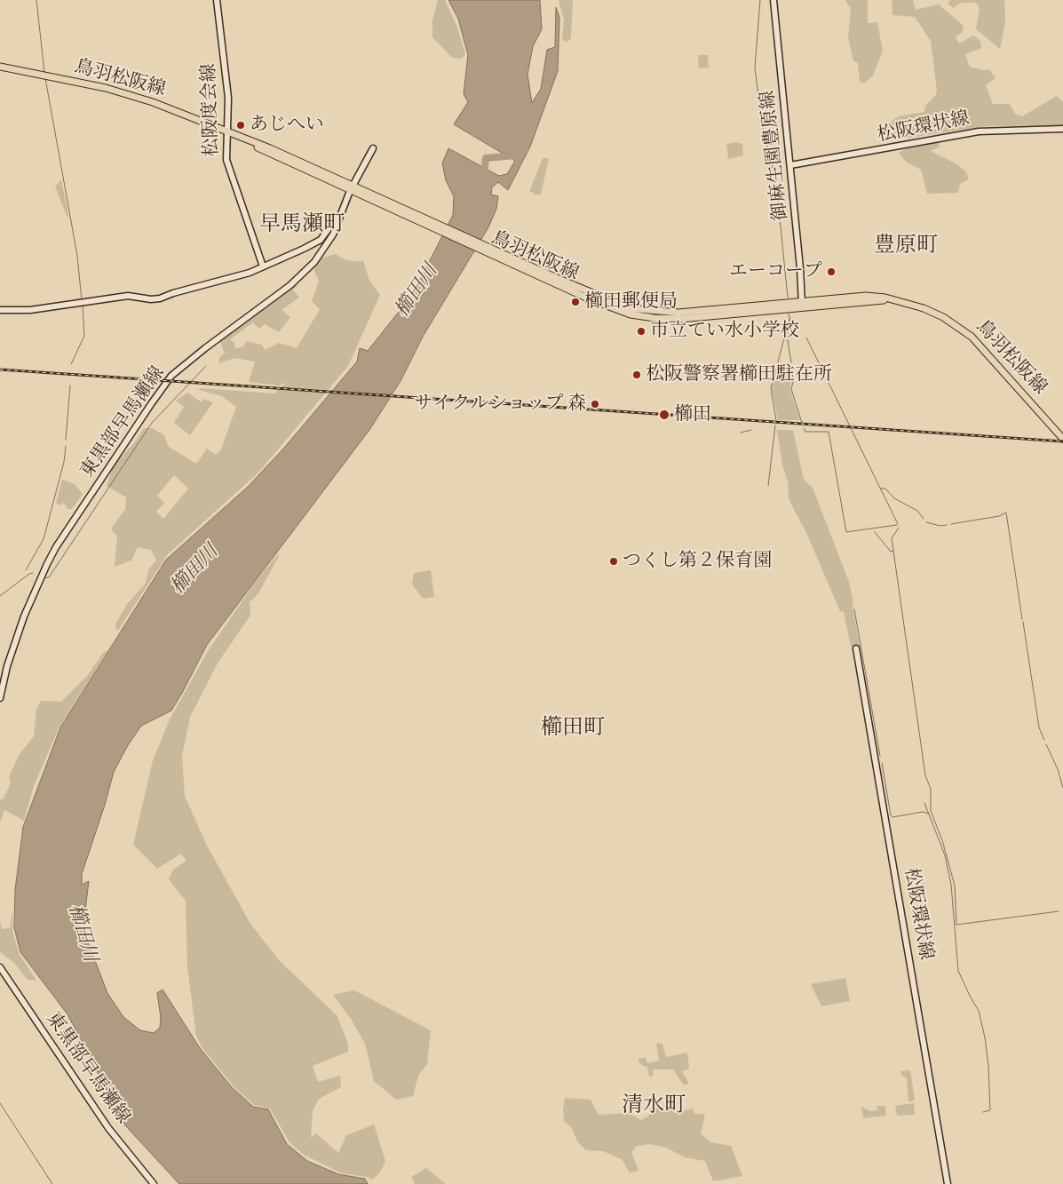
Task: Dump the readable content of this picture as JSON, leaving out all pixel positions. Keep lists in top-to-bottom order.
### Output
{
  "streets": {
    "main road": [
      "鳥羽松阪線",
      "松阪度会線",
      "松阪環状線",
      "御麻生園豊原線",
      "東黒部早馬瀬線"
    ]
  },
  "crossings": [
    ["鳥羽松阪線", "松阪度会線"],
    ["鳥羽松阪線", "御麻生園豊原線"],
    ["鳥羽松阪線", "東黒部早馬瀬線"],
    ["松阪環状線", "御麻生園豊原線"]
  ],
  "districts": [
    "早馬瀬町",
    "豊原町",
    "櫛田町",
    "清水町"
  ],
  "water": ["櫛田川"],
  "places": [
    "あじへい",
    "エーコープ",
    "櫛田郵便局",
    "市立てい水小学校",
    "松阪警察署櫛田駐在所",
    "サイクルショップ 森",
    "櫛田",
    "つくし第２保育園"
  ]
}
